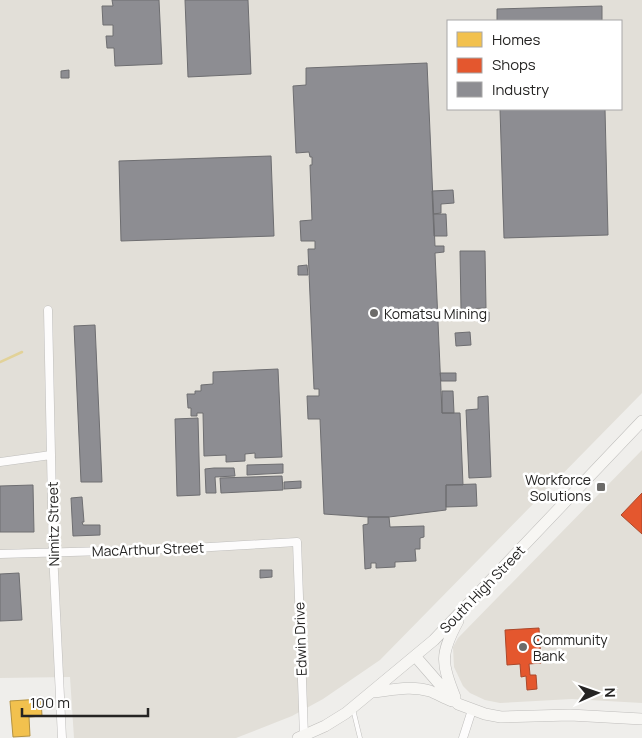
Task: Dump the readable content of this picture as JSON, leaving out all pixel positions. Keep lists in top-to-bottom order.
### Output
{
  "streets": {
    "main road": ["South High Street"],
    "street": ["Nimitz Street", "MacArthur Street", "Edwin Drive"]
  },
  "crossings": [
    ["Nimitz Street", "MacArthur Street"],
    ["MacArthur Street", "Edwin Drive"],
    ["South High Street", "Edwin Drive"]
  ],
  "places": {
    "other": ["Komatsu Mining", "Community Bank"],
    "transit": ["Workforce Solutions"]
  },
  "legend": ["Homes", "Shops", "Industry"],
  "scale_bar": "100 m",
  "north": "right"
}
